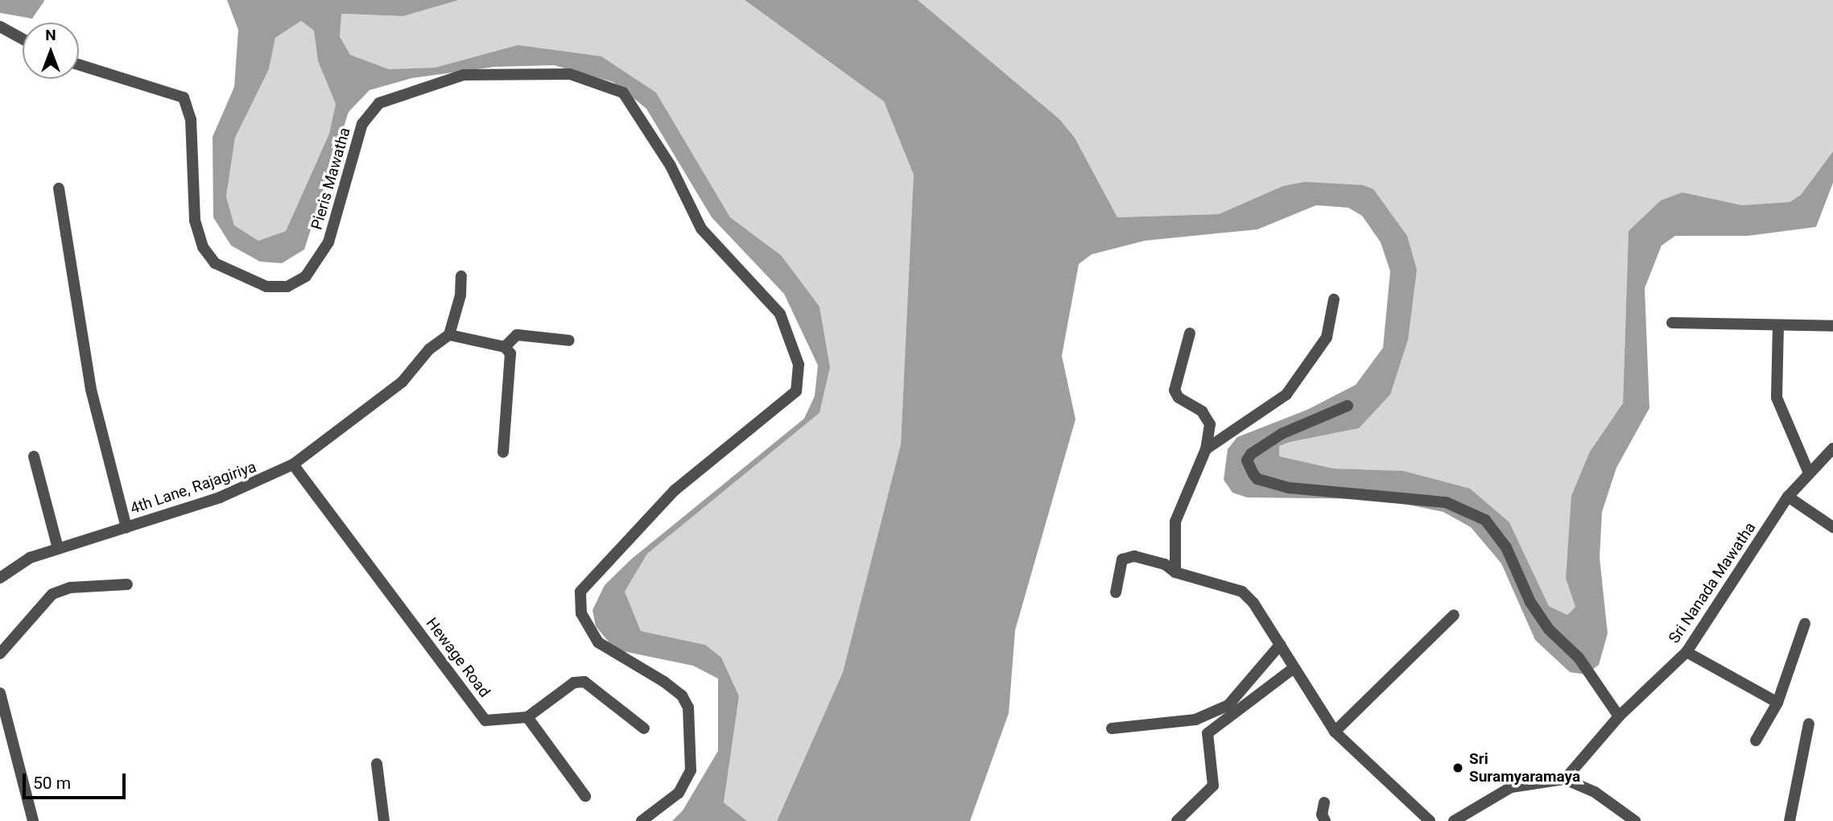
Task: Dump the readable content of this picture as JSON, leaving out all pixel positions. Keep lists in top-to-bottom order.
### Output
{
  "streets": {
    "street": [
      "Pieris Mawatha",
      "4th Lane, Rajagiriya",
      "Sri Nanada Mawatha",
      "Hewage Road"
    ]
  },
  "crossings": [
    ["4th Lane, Rajagiriya", "Hewage Road"]
  ],
  "places": ["Sri Suramyaramaya"],
  "scale_bar": "50 m",
  "north": "top"
}
